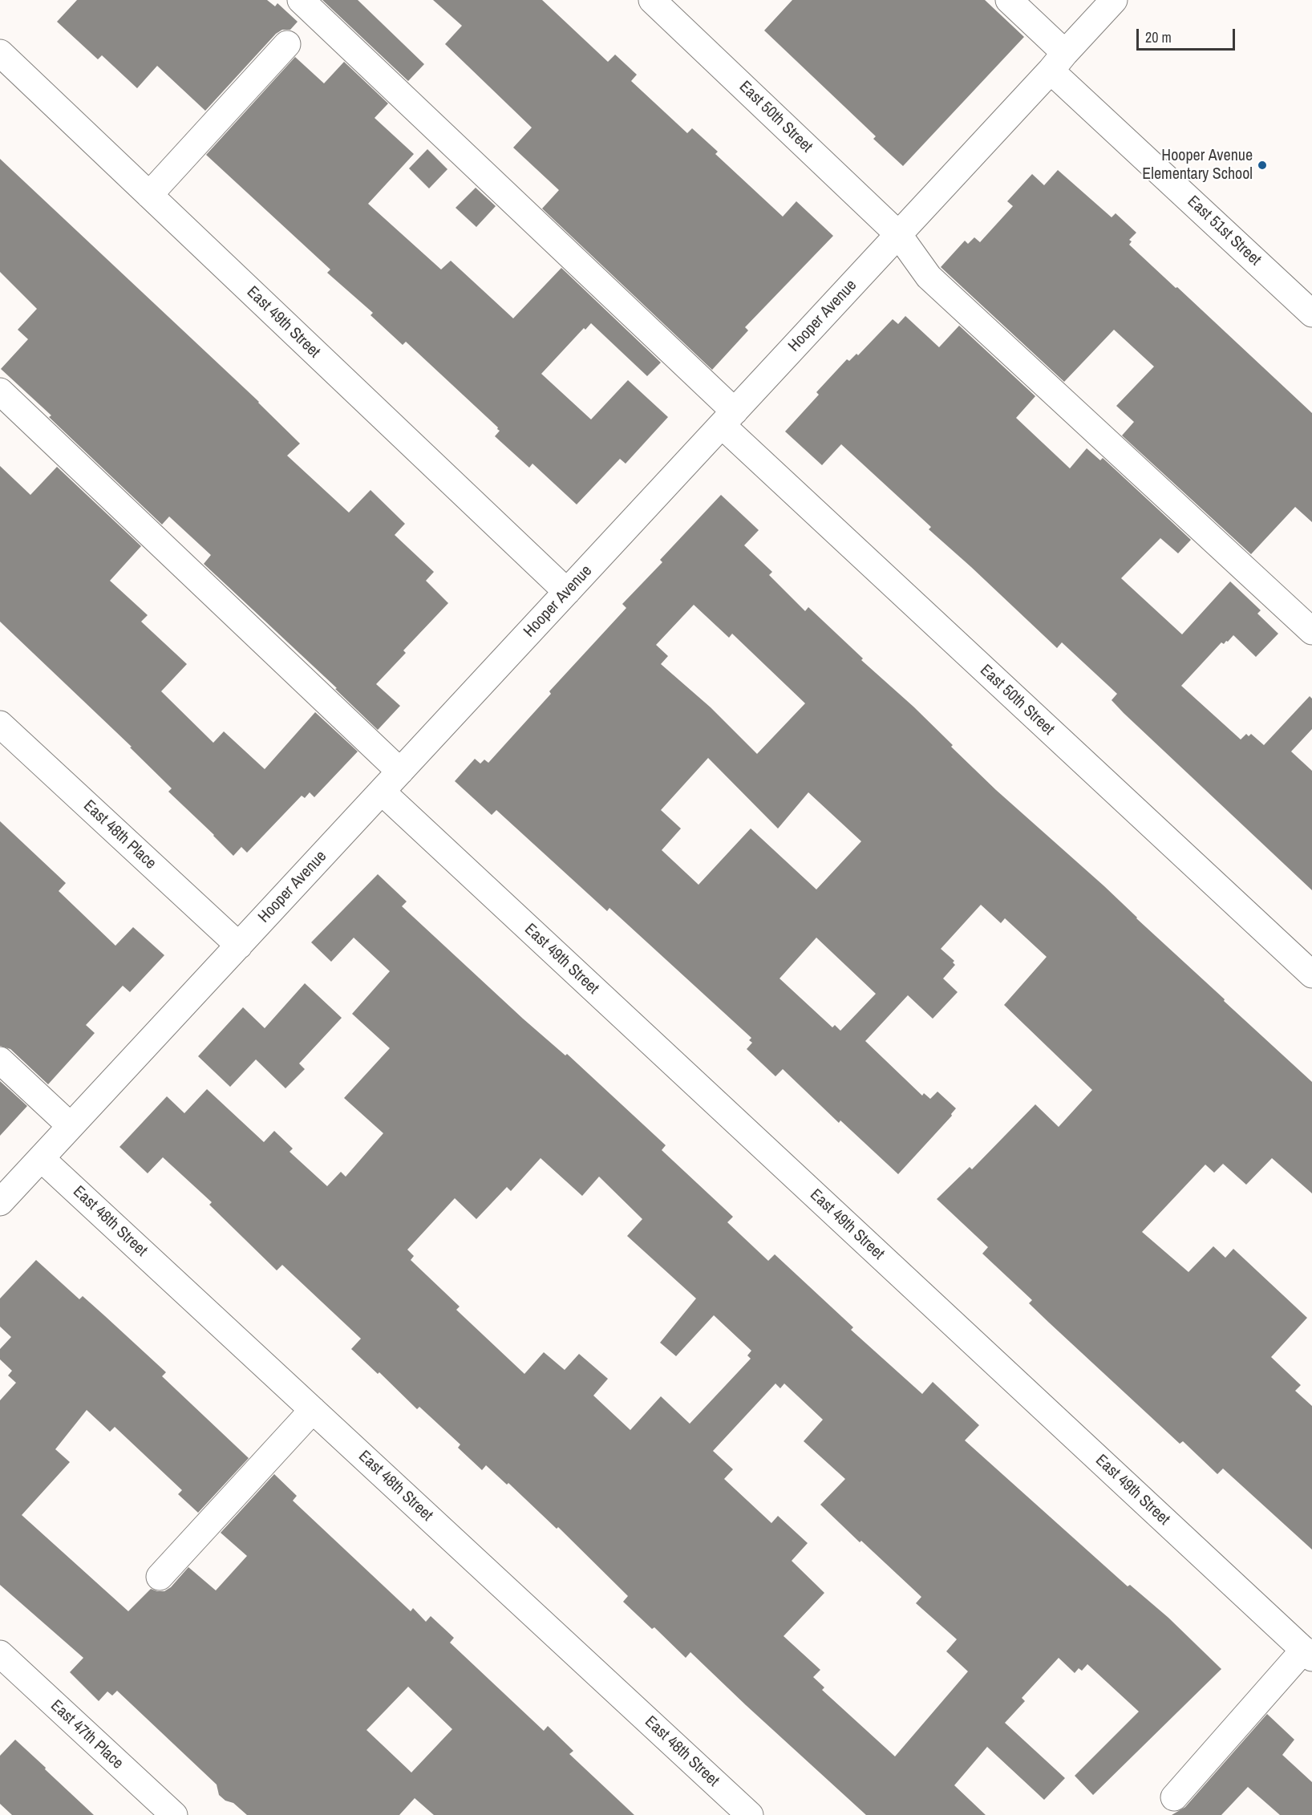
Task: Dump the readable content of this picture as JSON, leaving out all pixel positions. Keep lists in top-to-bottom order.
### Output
{
  "streets": {
    "street": [
      "East 50th Street",
      "East 51st Street",
      "Hooper Avenue",
      "East 49th Street",
      "East 48th Place",
      "East 48th Street",
      "East 47th Place"
    ]
  },
  "crossings": [
    ["East 50th Street", "Hooper Avenue"],
    ["East 51st Street", "Hooper Avenue"],
    ["Hooper Avenue", "East 49th Street"],
    ["Hooper Avenue", "East 48th Place"],
    ["Hooper Avenue", "East 48th Street"]
  ],
  "places": ["Hooper Avenue Elementary School"],
  "scale_bar": "20 m"
}
